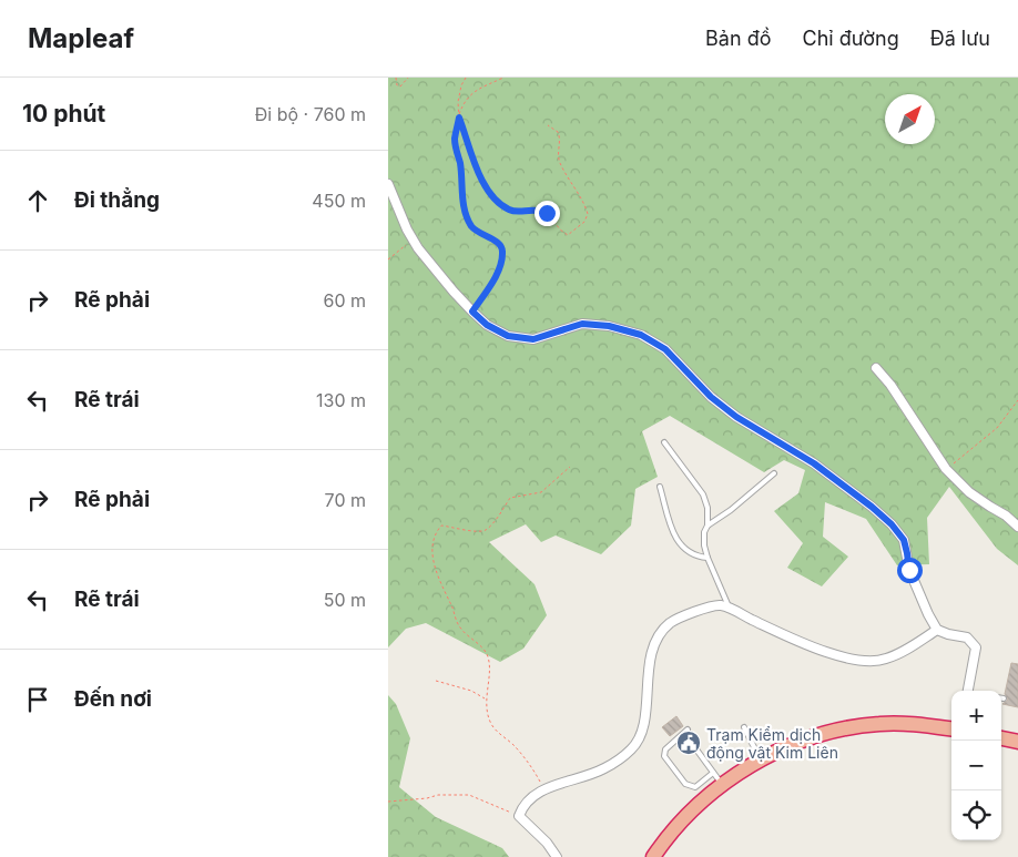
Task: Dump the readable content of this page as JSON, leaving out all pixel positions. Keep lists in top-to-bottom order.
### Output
{
  "places": {
    "public building": ["Trạm Kiểm dịch động vật Kim Liên"]
  },
  "north": "top right",
  "page": {
    "header": "Mapleaf",
    "nav": ["Bản đồ", "Chỉ đường", "Đã lưu"],
    "heading": ["10 phút", "Đi bộ · 760 m"],
    "list": [
      ["Đi thẳng", "450 m"],
      ["Rẽ phải", "60 m"],
      ["Rẽ trái", "130 m"],
      ["Rẽ phải", "70 m"],
      ["Rẽ trái", "50 m"],
      "Đến nơi"
    ],
    "map_buttons": ["+", "−"]
  }
}
